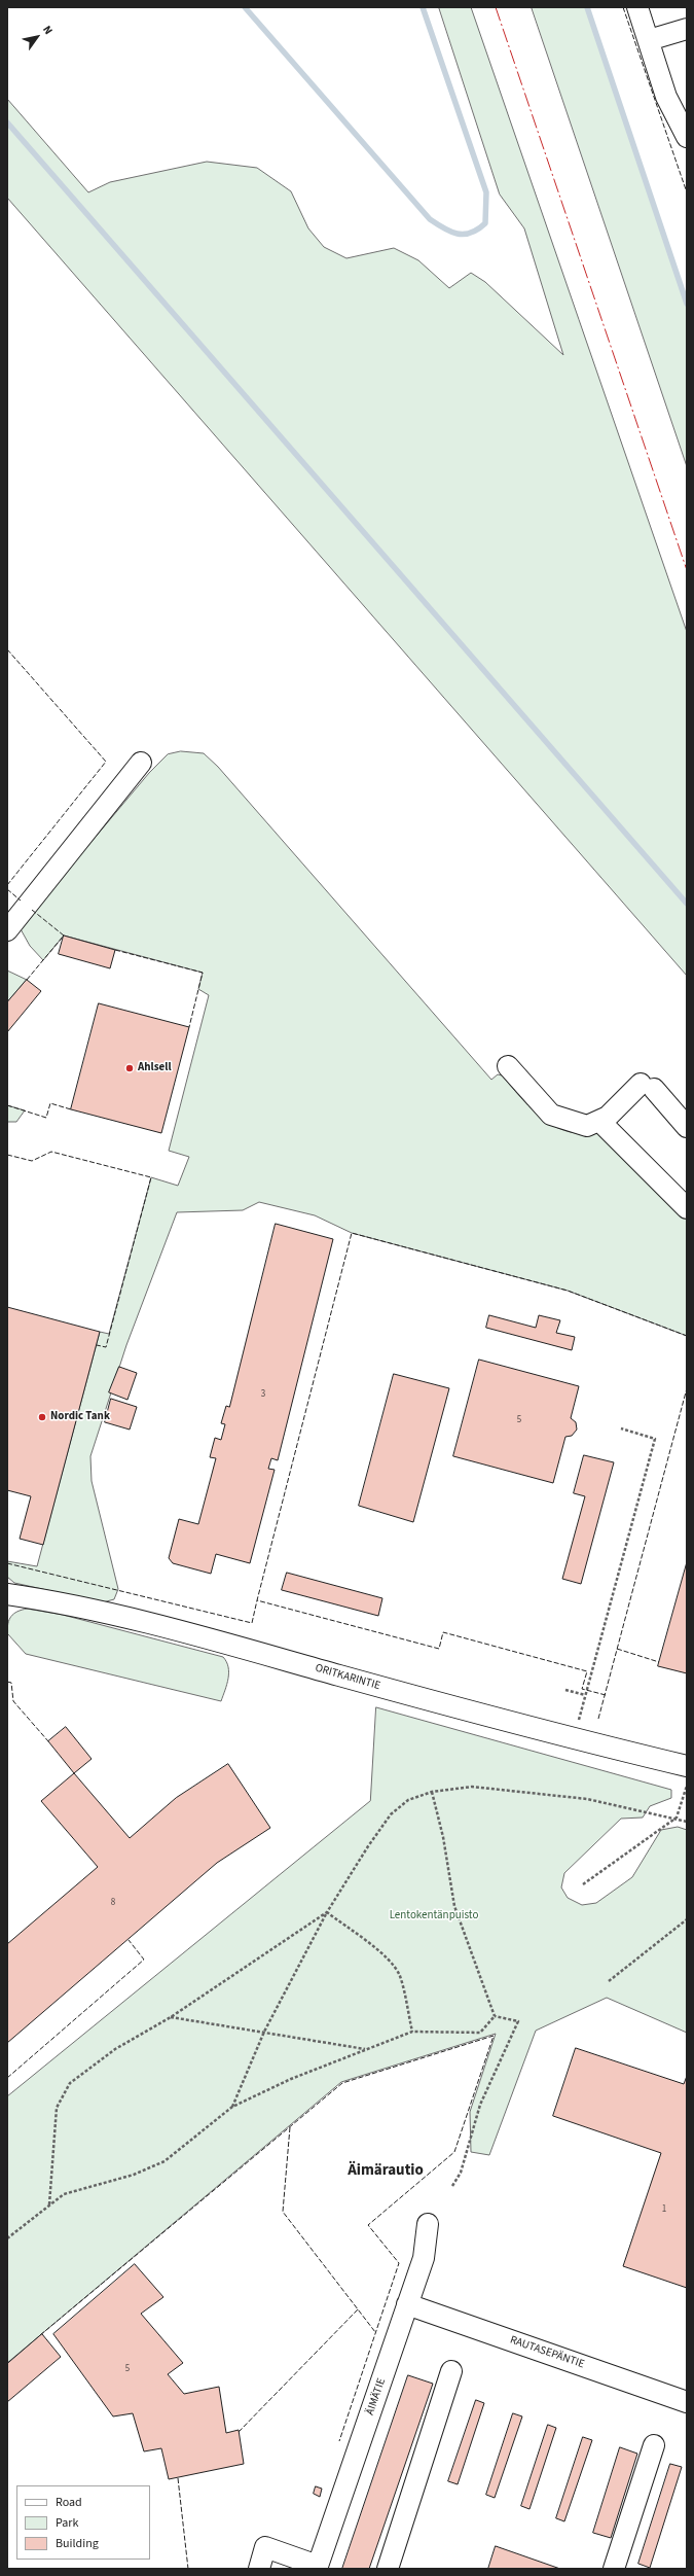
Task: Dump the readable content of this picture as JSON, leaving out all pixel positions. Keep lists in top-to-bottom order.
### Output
{
  "streets": {
    "street": ["ORITKARINTIE", "RAUTASEPÄNTIE", "ÄIMÄTIE"]
  },
  "crossings": [
    ["RAUTASEPÄNTIE", "ÄIMÄTIE"]
  ],
  "districts": ["Äimärautio"],
  "parks": ["Lentokentänpuisto"],
  "places": ["Ahlsell", "Nordic Tank"],
  "house_numbers": [
    "3",
    "5",
    "8",
    "1",
    "5"
  ],
  "legend": ["Road", "Park", "Building"],
  "north": "top right"
}
